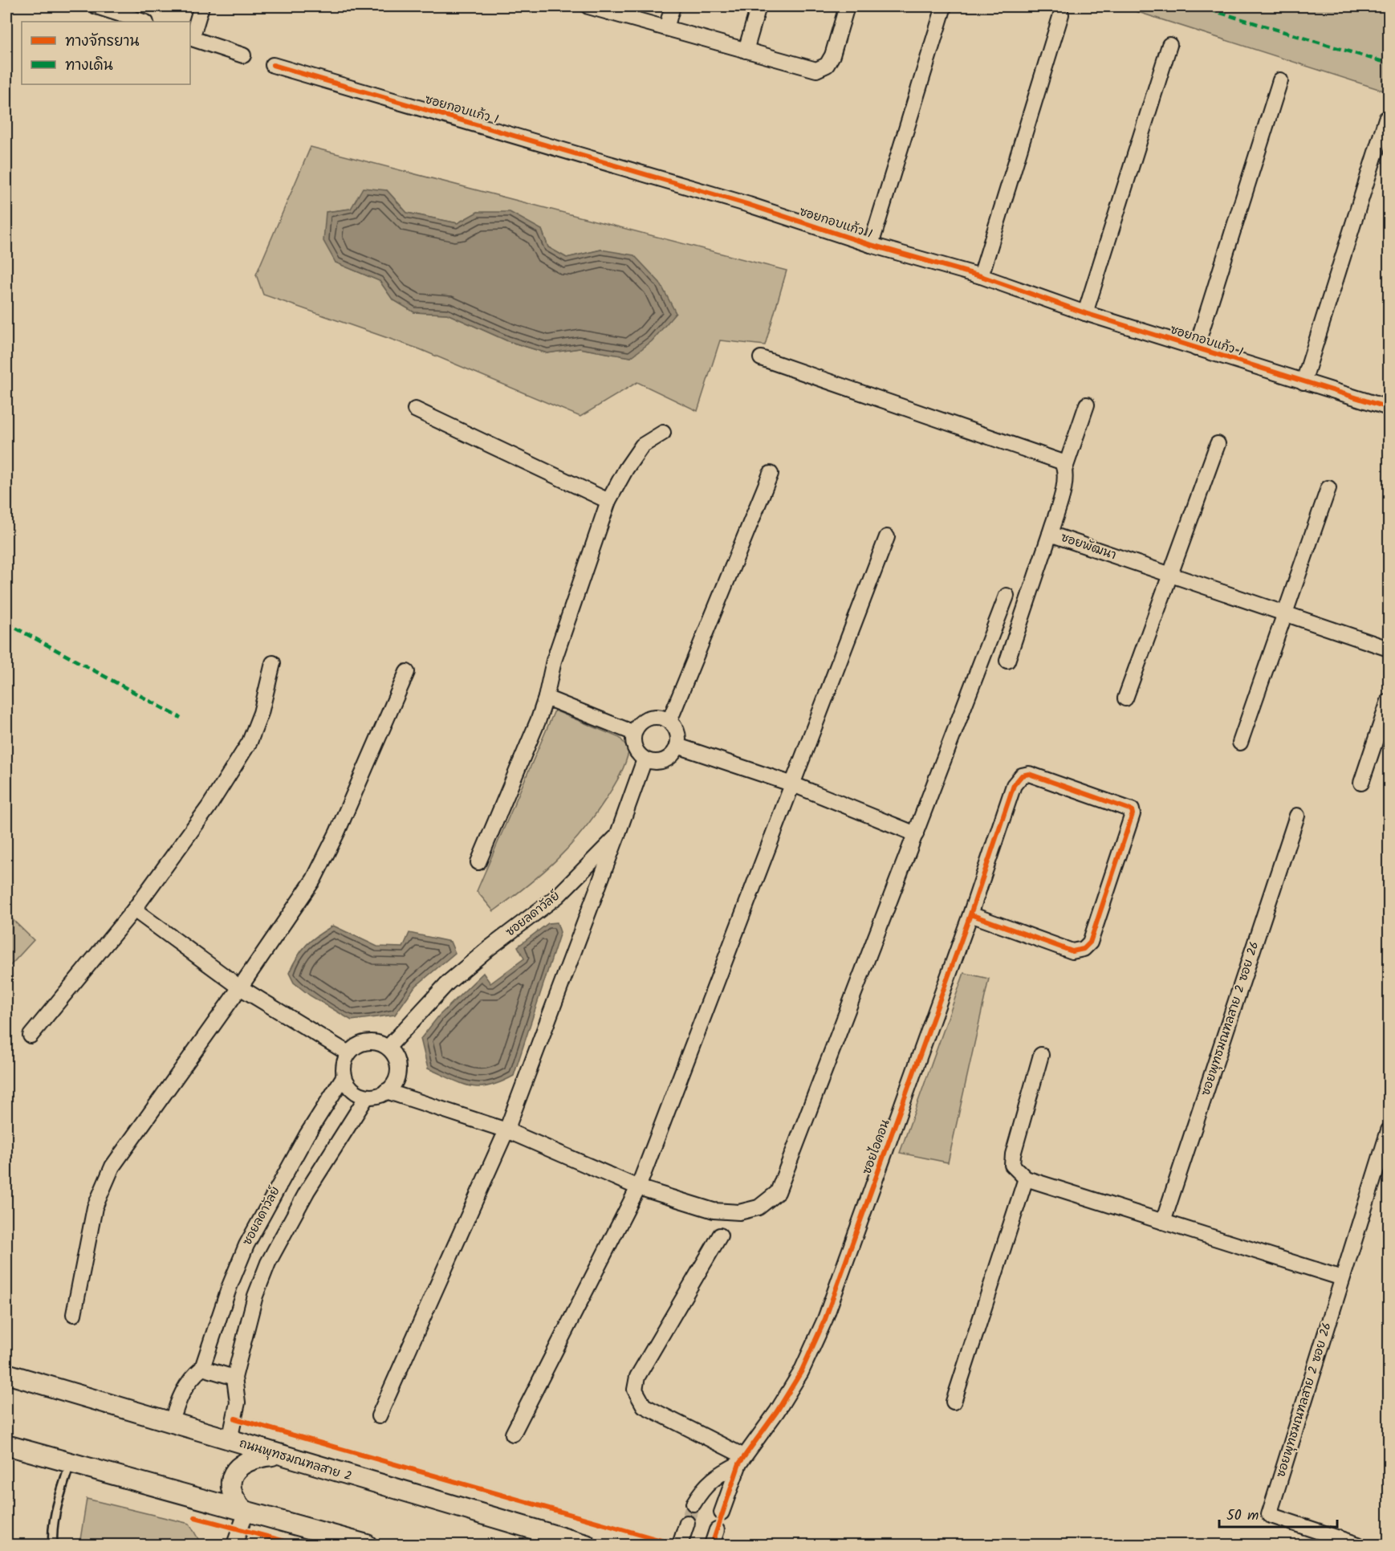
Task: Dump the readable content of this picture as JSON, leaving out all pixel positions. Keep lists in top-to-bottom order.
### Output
{
  "streets": {
    "main road": ["ถนนพุทธมณฑลสาย 2"],
    "street": [
      "ซอยกอบแก้ว 1",
      "ซอยพัฒนา",
      "ซอยลดาวัลย์",
      "ซอยพุทธมณฑลสาย 2 ซอย 26",
      "ซอยไอคอน"
    ]
  },
  "crossings": [
    ["ซอยลดาวัลย์", "ถนนพุทธมณฑลสาย 2"]
  ],
  "legend": ["ทางจักรยาน", "ทางเดิน"],
  "scale_bar": "50 m"
}
